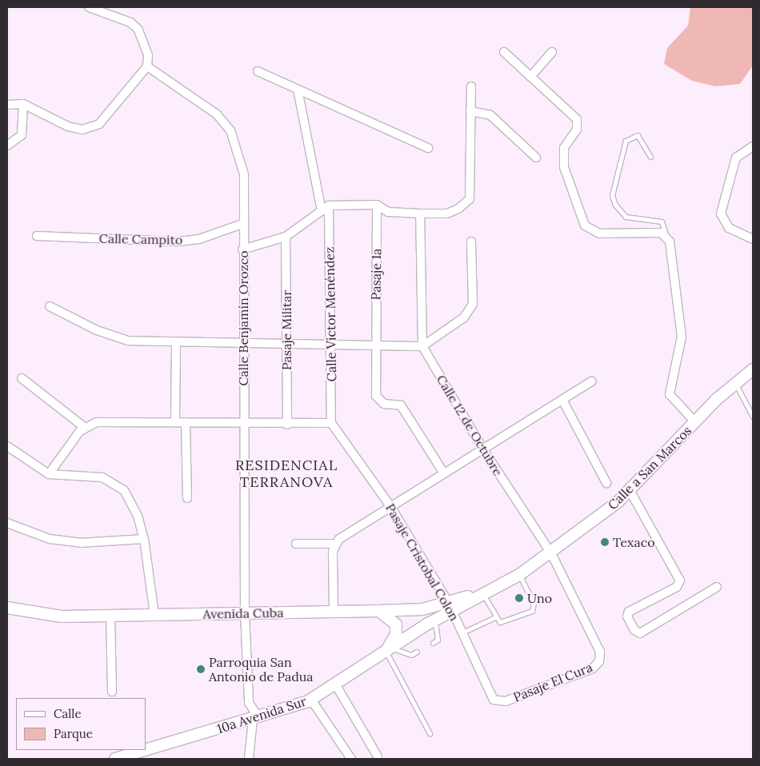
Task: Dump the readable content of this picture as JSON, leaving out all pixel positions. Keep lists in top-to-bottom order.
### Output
{
  "streets": {
    "main road": ["Calle a San Marcos", "Avenida Cuba", "10a Avenida Sur"],
    "street": [
      "Calle Campito",
      "Pasaje 1a",
      "Calle Victor Menéndez",
      "Calle Benjamín Orozco",
      "Pasaje Militar",
      "Calle 12 de Octubre",
      "Pasaje Cristobal Colon",
      "Pasaje El Cura"
    ]
  },
  "crossings": [
    ["Calle Campito", "Calle Benjamín Orozco"],
    ["Calle Victor Menéndez", "Pasaje Cristobal Colon"],
    ["Calle Benjamín Orozco", "Avenida Cuba"],
    ["Calle Benjamín Orozco", "10a Avenida Sur"],
    ["Calle 12 de Octubre", "Calle a San Marcos"],
    ["Calle 12 de Octubre", "Pasaje El Cura"],
    ["Calle a San Marcos", "Avenida Cuba"],
    ["Pasaje Cristobal Colon", "Avenida Cuba"],
    ["Pasaje Cristobal Colon", "Pasaje El Cura"],
    ["Pasaje Cristobal Colon", "10a Avenida Sur"],
    ["Avenida Cuba", "10a Avenida Sur"]
  ],
  "districts": ["RESIDENCIAL TERRANOVA"],
  "places": ["Texaco", "Uno", "Parroquia San Antonio de Padua"],
  "legend": ["Calle", "Parque"]
}
